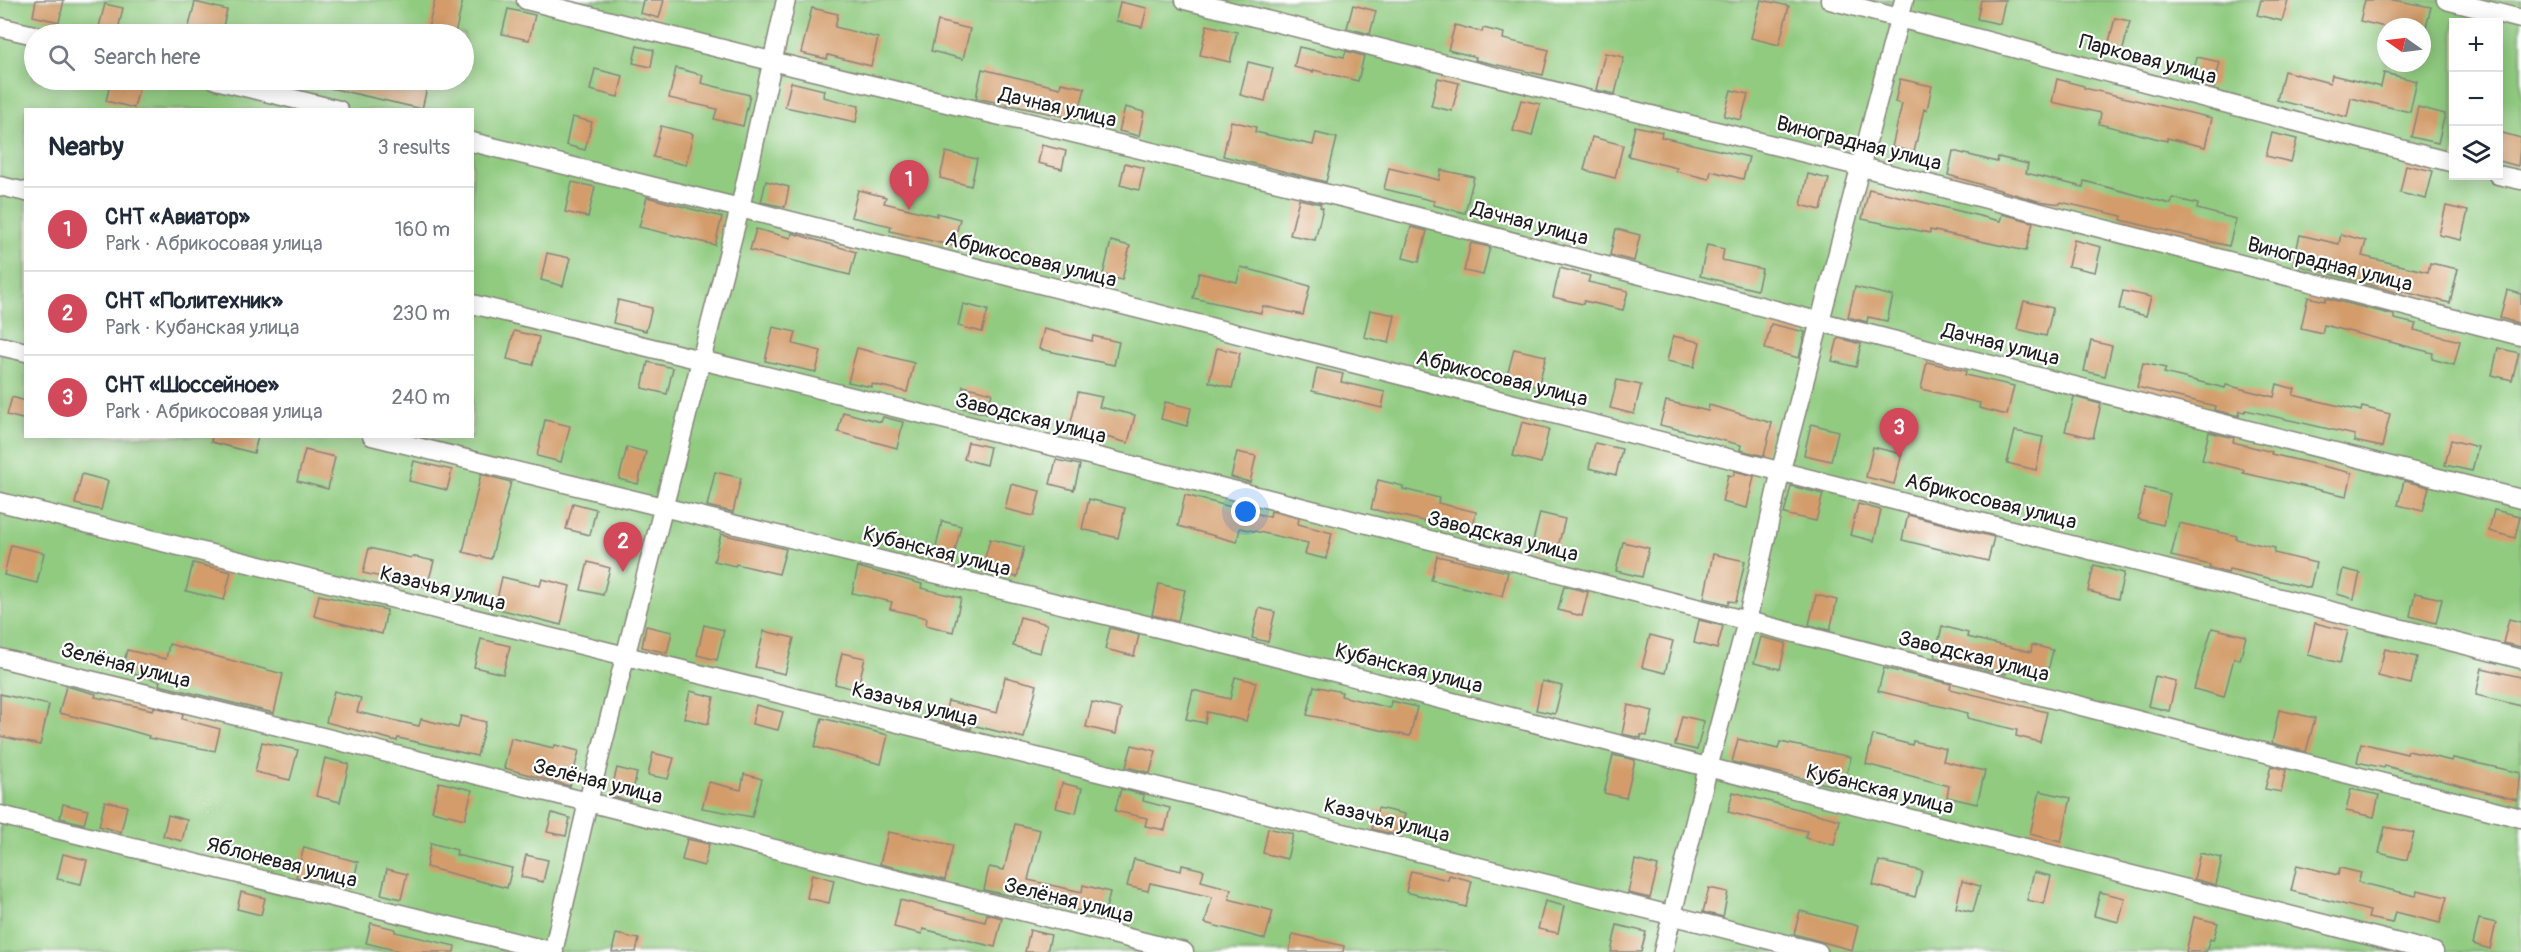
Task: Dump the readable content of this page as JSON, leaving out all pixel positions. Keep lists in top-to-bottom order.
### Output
{
  "streets": {
    "street": [
      "Парковая улица",
      "Дачная улица",
      "Виноградная улица",
      "Абрикосовая улица",
      "Заводская улица",
      "Кубанская улица",
      "Казачья улица",
      "Зелёная улица",
      "Яблоневая улица"
    ]
  },
  "north": "left",
  "page": {
    "map_buttons": ["+", "−"],
    "search": "Search here",
    "heading": ["Nearby", "3 results"],
    "pins": ["1", "3", "2"],
    "list": [
      {
        "mark": "1",
        "name": "СНТ «Авиатор»",
        "note": "Park · Абрикосовая улица",
        "value": "160 m"
      },
      {
        "mark": "2",
        "name": "СНТ «Политехник»",
        "note": "Park · Кубанская улица",
        "value": "230 m"
      },
      {
        "mark": "3",
        "name": "СНТ «Шоссейное»",
        "note": "Park · Абрикосовая улица",
        "value": "240 m"
      }
    ]
  }
}
